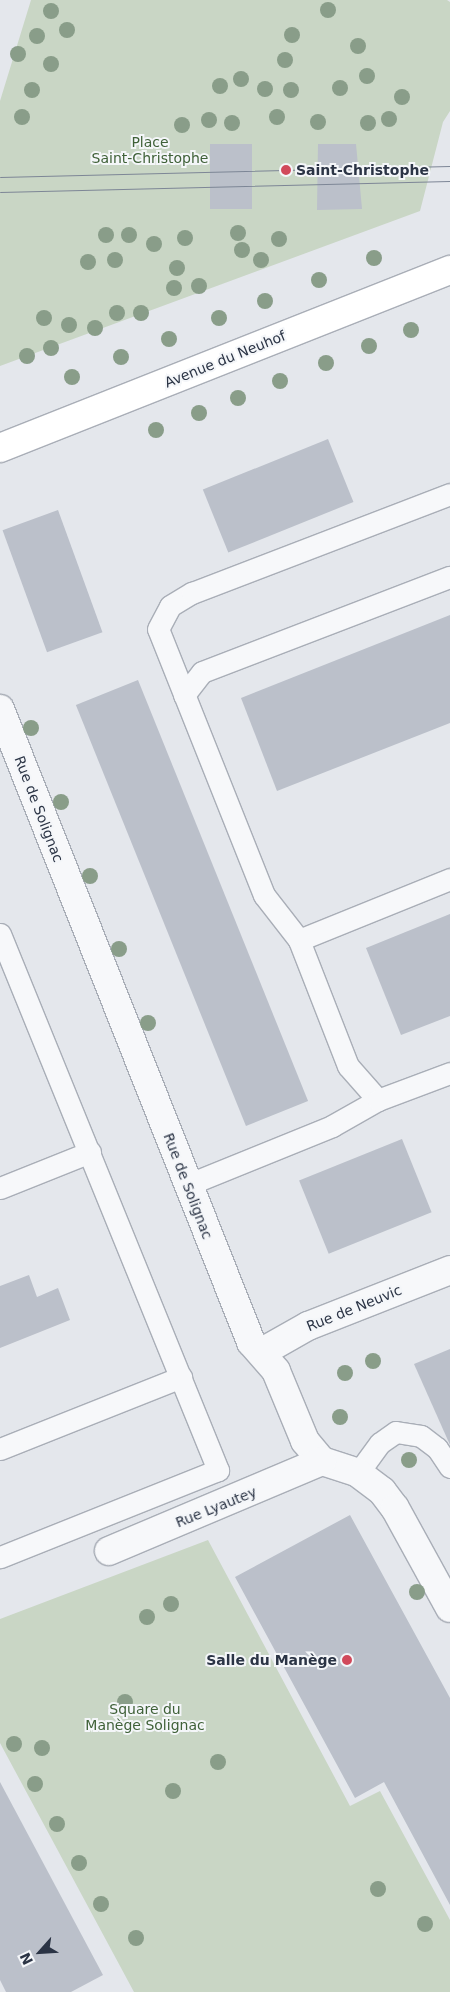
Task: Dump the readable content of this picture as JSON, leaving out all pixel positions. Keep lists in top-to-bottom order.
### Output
{
  "streets": {
    "street": [
      "Avenue du Neuhof",
      "Rue de Solignac",
      "Rue de Neuvic",
      "Rue Lyautey"
    ]
  },
  "crossings": [
    ["Rue de Solignac", "Rue de Neuvic"],
    ["Rue de Solignac", "Rue Lyautey"]
  ],
  "parks": ["Place Saint-Christophe", "Square du Manège Solignac"],
  "places": ["Saint-Christophe", "Salle du Manège"],
  "north": "bottom left"
}
